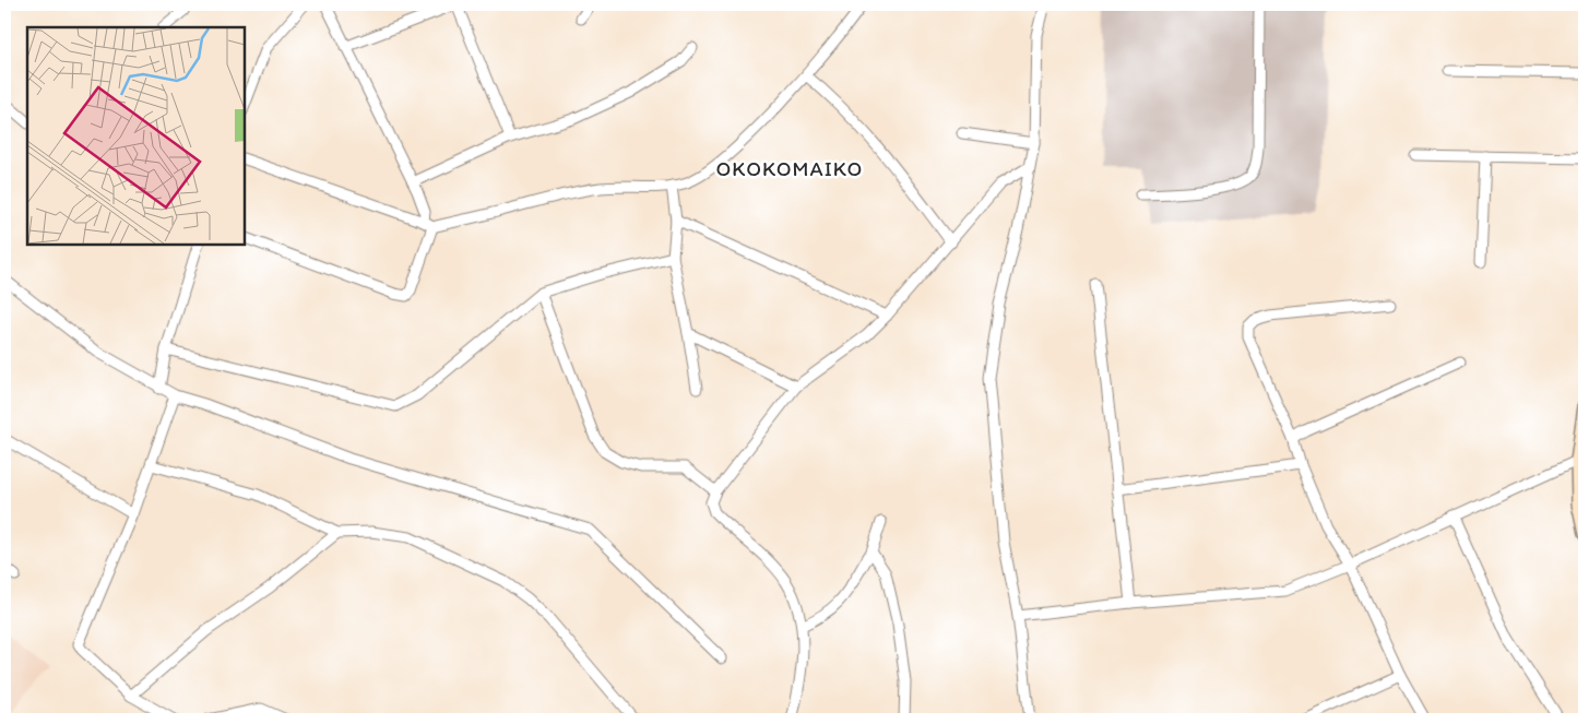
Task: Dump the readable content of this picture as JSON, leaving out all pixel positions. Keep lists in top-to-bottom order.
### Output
{
  "districts": ["OKOKOMAIKO"]
}
